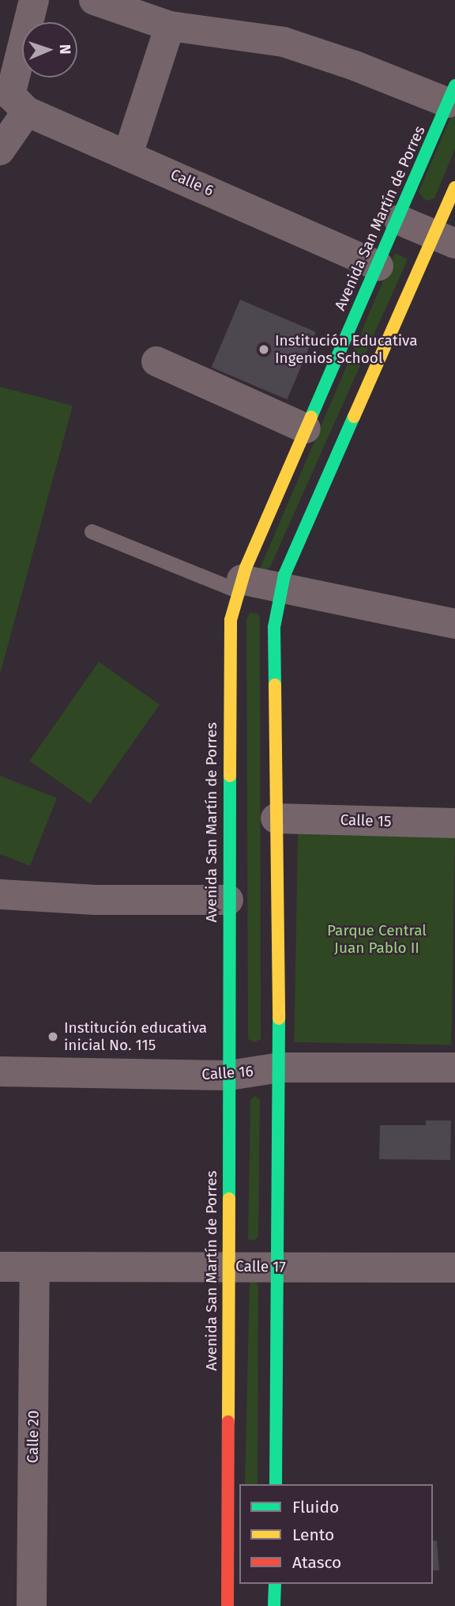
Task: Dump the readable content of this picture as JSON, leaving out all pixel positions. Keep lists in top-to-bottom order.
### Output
{
  "streets": {
    "main road": ["Avenida San Martín de Porres"],
    "street": [
      "Calle 6",
      "Calle 15",
      "Calle 16",
      "Calle 17",
      "Calle 20"
    ]
  },
  "crossings": [
    ["Calle 6", "Avenida San Martín de Porres"],
    ["Avenida San Martín de Porres", "Calle 16"],
    ["Avenida San Martín de Porres", "Calle 17"],
    ["Calle 17", "Calle 20"]
  ],
  "parks": ["Parque Central Juan Pablo II"],
  "places": ["Institución Educativa Ingenios School", "Institución educativa inicial No. 115"],
  "legend": ["Fluido", "Lento", "Atasco"],
  "north": "right"
}
